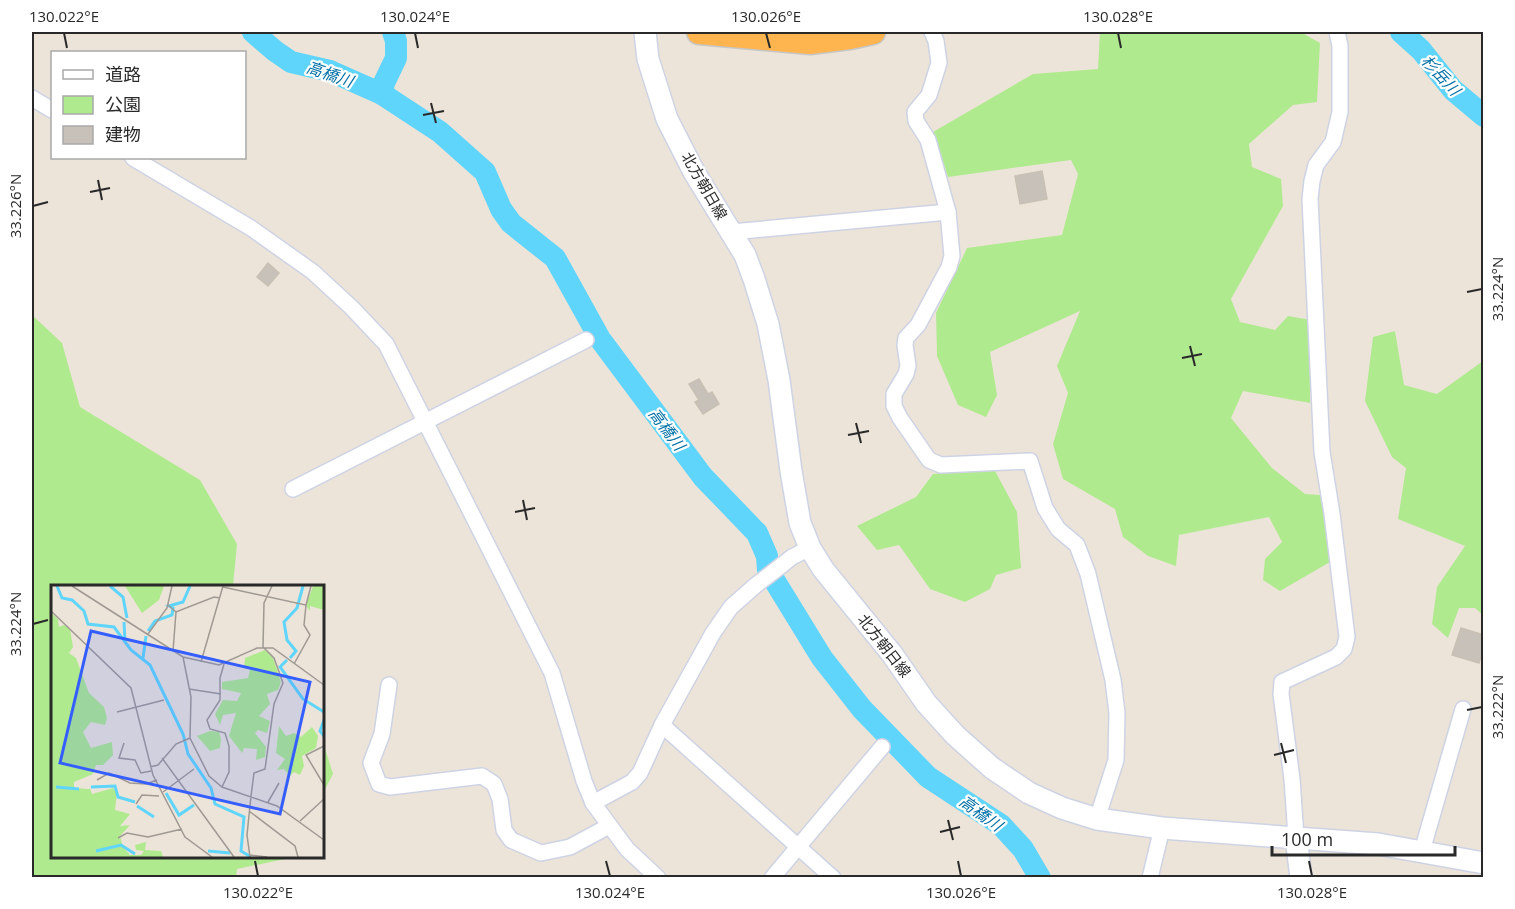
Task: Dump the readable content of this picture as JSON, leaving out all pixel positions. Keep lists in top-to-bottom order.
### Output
{
  "streets": {
    "main road": ["北方朝日線"]
  },
  "water": ["高橋川", "杉岳川"],
  "legend": ["道路", "公園", "建物"],
  "scale_bar": "100 m",
  "coordinates": [
    "130.022°E",
    "130.024°E",
    "130.026°E",
    "130.028°E",
    "33.226°N",
    "33.224°N",
    "33.222°N"
  ]
}
